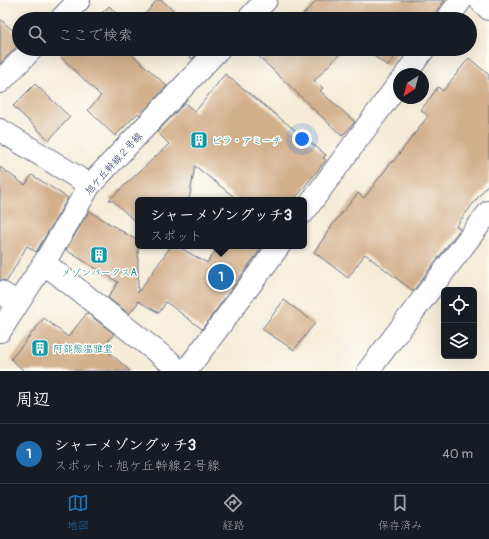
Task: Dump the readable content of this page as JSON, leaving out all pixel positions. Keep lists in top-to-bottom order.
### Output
{
  "streets": {
    "street": ["旭ケ丘幹線２号線"]
  },
  "places": {
    "building": ["ビラ・アミーチ", "メゾンパークスA", "阿部熊温雅堂"]
  },
  "north": "bottom left",
  "page": {
    "search": "ここで検索",
    "popup": ["シャーメゾングッチ3", "スポット"],
    "pins": "1",
    "heading": "周辺",
    "list": [
      {
        "mark": "1",
        "name": "シャーメゾングッチ3",
        "note": "スポット · 旭ケ丘幹線２号線",
        "value": "40 m"
      }
    ],
    "nav": ["地図", "経路", "保存済み"]
  }
}
